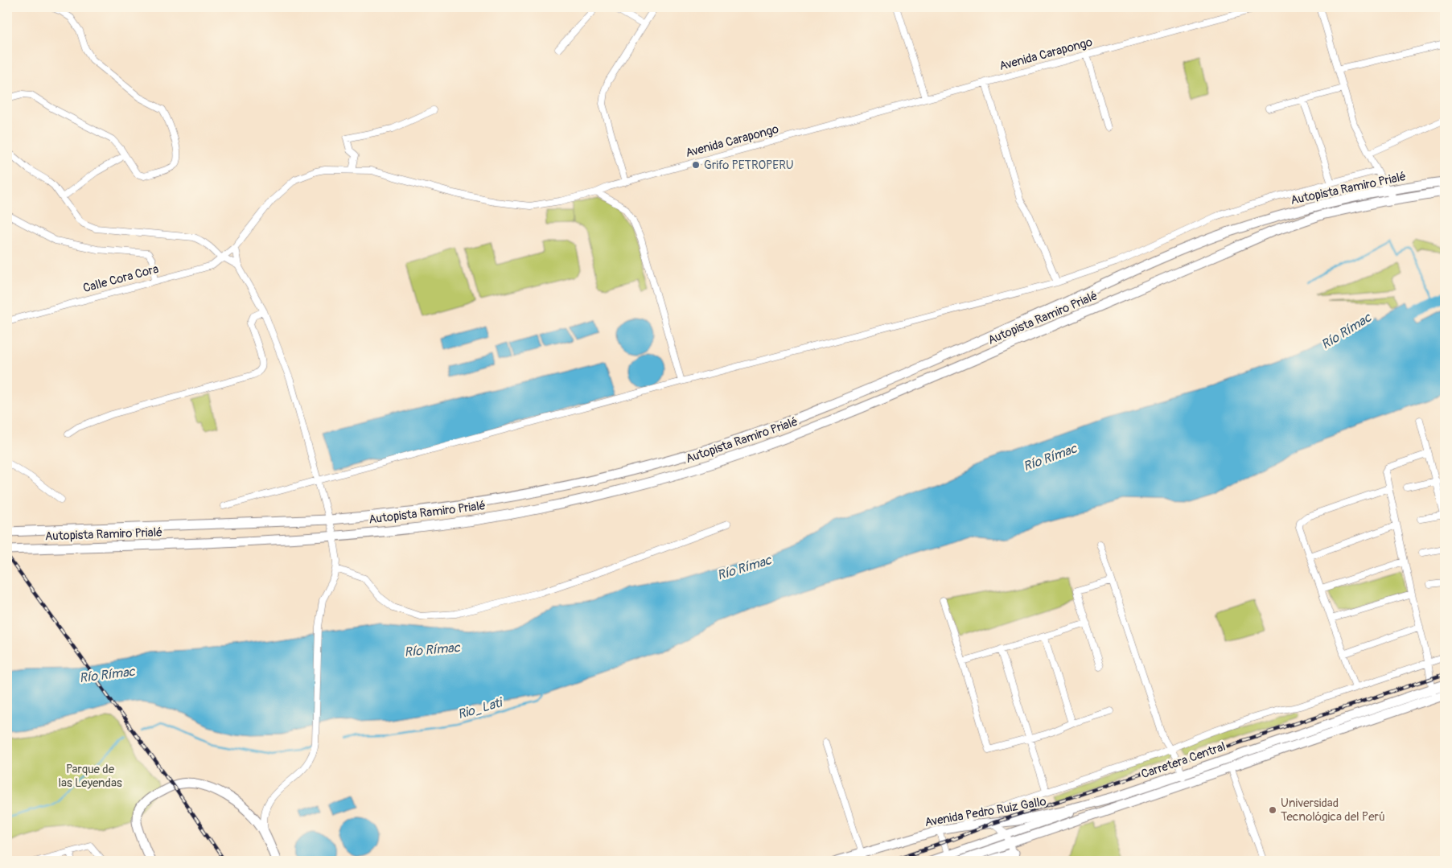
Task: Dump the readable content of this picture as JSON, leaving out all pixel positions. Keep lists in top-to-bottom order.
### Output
{
  "streets": {
    "highway": ["Autopista Ramiro Prialé", "Carretera Central", "Avenida Pedro Ruiz Gallo"],
    "street": ["Avenida Carapongo", "Calle Cora Cora"]
  },
  "crossings": [
    ["Avenida Carapongo", "Calle Cora Cora"],
    ["Carretera Central", "Avenida Pedro Ruiz Gallo"]
  ],
  "water": ["Río Rímac", "Rio_Lati"],
  "parks": ["Parque de las Leyendas"],
  "places": ["Grifo PETROPERU", "Universidad Tecnológica del Perú"]
}
